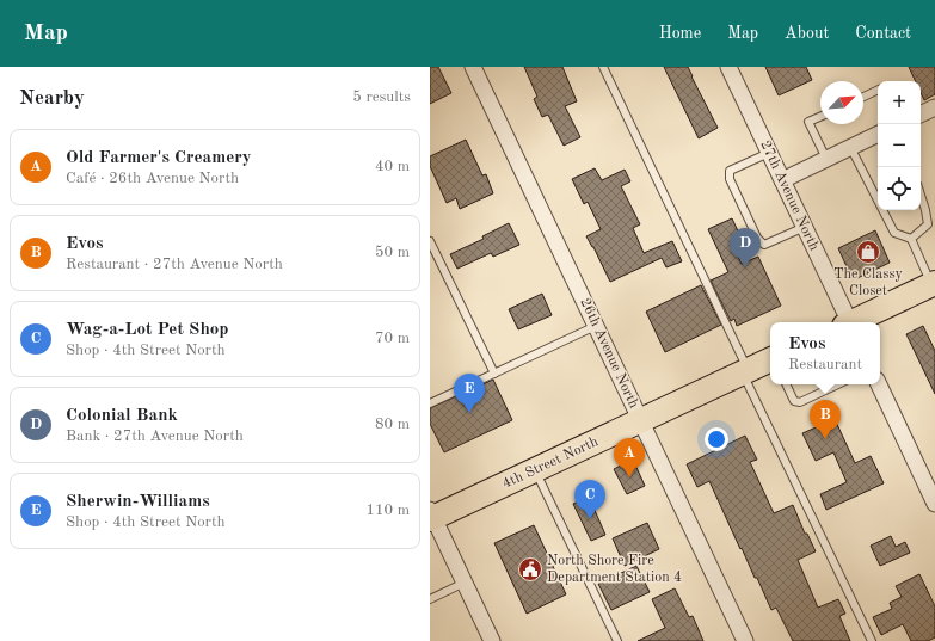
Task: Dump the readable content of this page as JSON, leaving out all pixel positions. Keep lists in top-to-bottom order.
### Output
{
  "streets": {
    "main road": ["4th Street North"],
    "street": ["27th Avenue North", "26th Avenue North"]
  },
  "crossings": [
    ["26th Avenue North", "4th Street North"]
  ],
  "places": {
    "shop": ["The Classy Closet"],
    "public building": ["North Shore Fire Department Station 4"]
  },
  "north": "top right",
  "page": {
    "header": "Map",
    "nav": [
      "Home",
      "Map",
      "About",
      "Contact"
    ],
    "heading": ["Nearby", "5 results"],
    "map_buttons": ["+", "−"],
    "list": [
      {
        "mark": "A",
        "name": "Old Farmer's Creamery",
        "note": "Café · 26th Avenue North",
        "value": "40 m"
      },
      {
        "mark": "B",
        "name": "Evos",
        "note": "Restaurant · 27th Avenue North",
        "value": "50 m"
      },
      {
        "mark": "C",
        "name": "Wag-a-Lot Pet Shop",
        "note": "Shop · 4th Street North",
        "value": "70 m"
      },
      {
        "mark": "D",
        "name": "Colonial Bank",
        "note": "Bank · 27th Avenue North",
        "value": "80 m"
      },
      {
        "mark": "E",
        "name": "Sherwin-Williams",
        "note": "Shop · 4th Street North",
        "value": "110 m"
      }
    ],
    "pins": [
      "D",
      "E",
      "B",
      "A",
      "C"
    ],
    "popup": ["Evos", "Restaurant"]
  }
}
